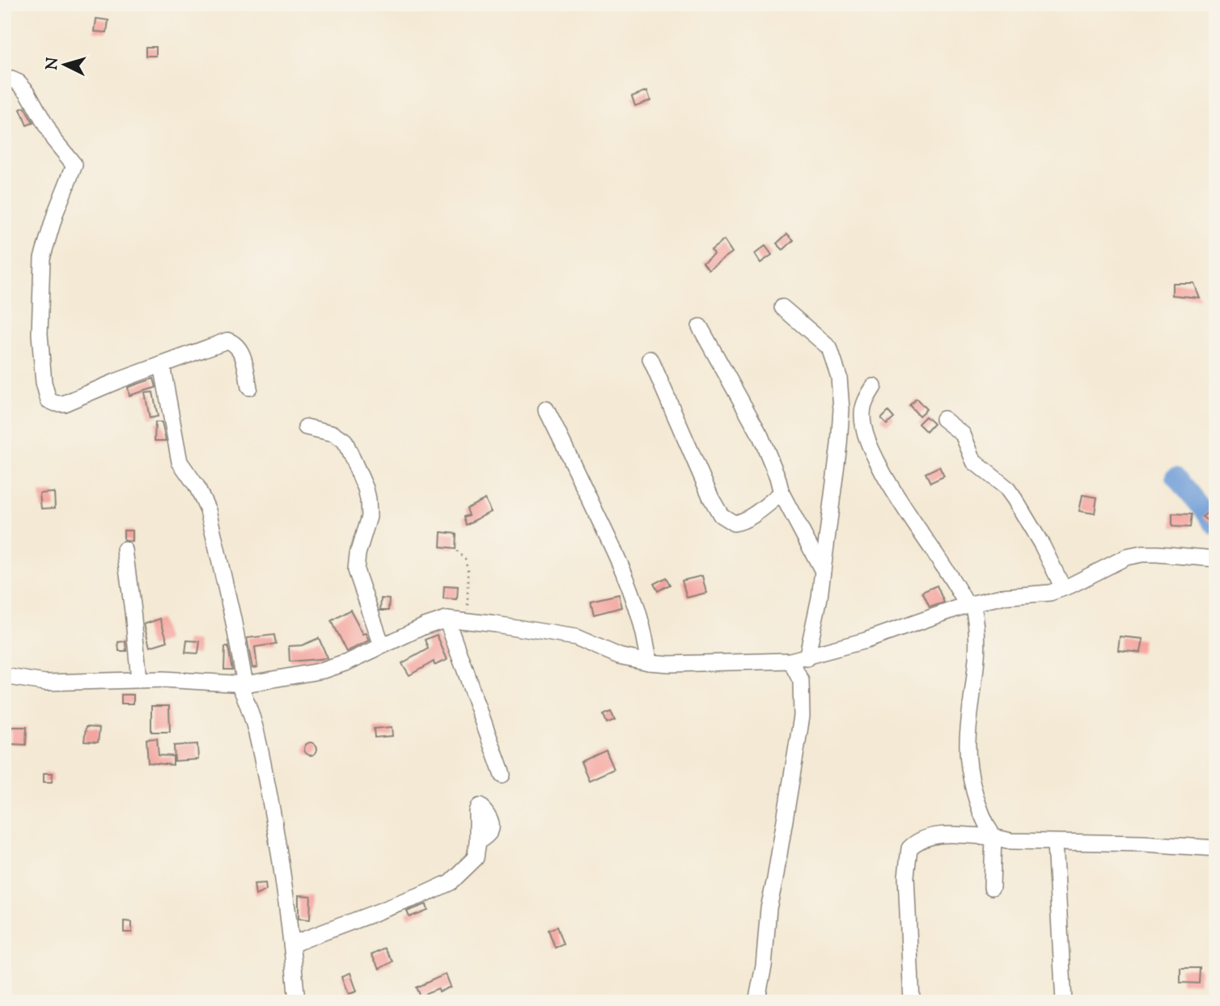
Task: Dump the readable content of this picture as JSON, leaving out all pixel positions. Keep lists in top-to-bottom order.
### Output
{
  "north": "left"
}
